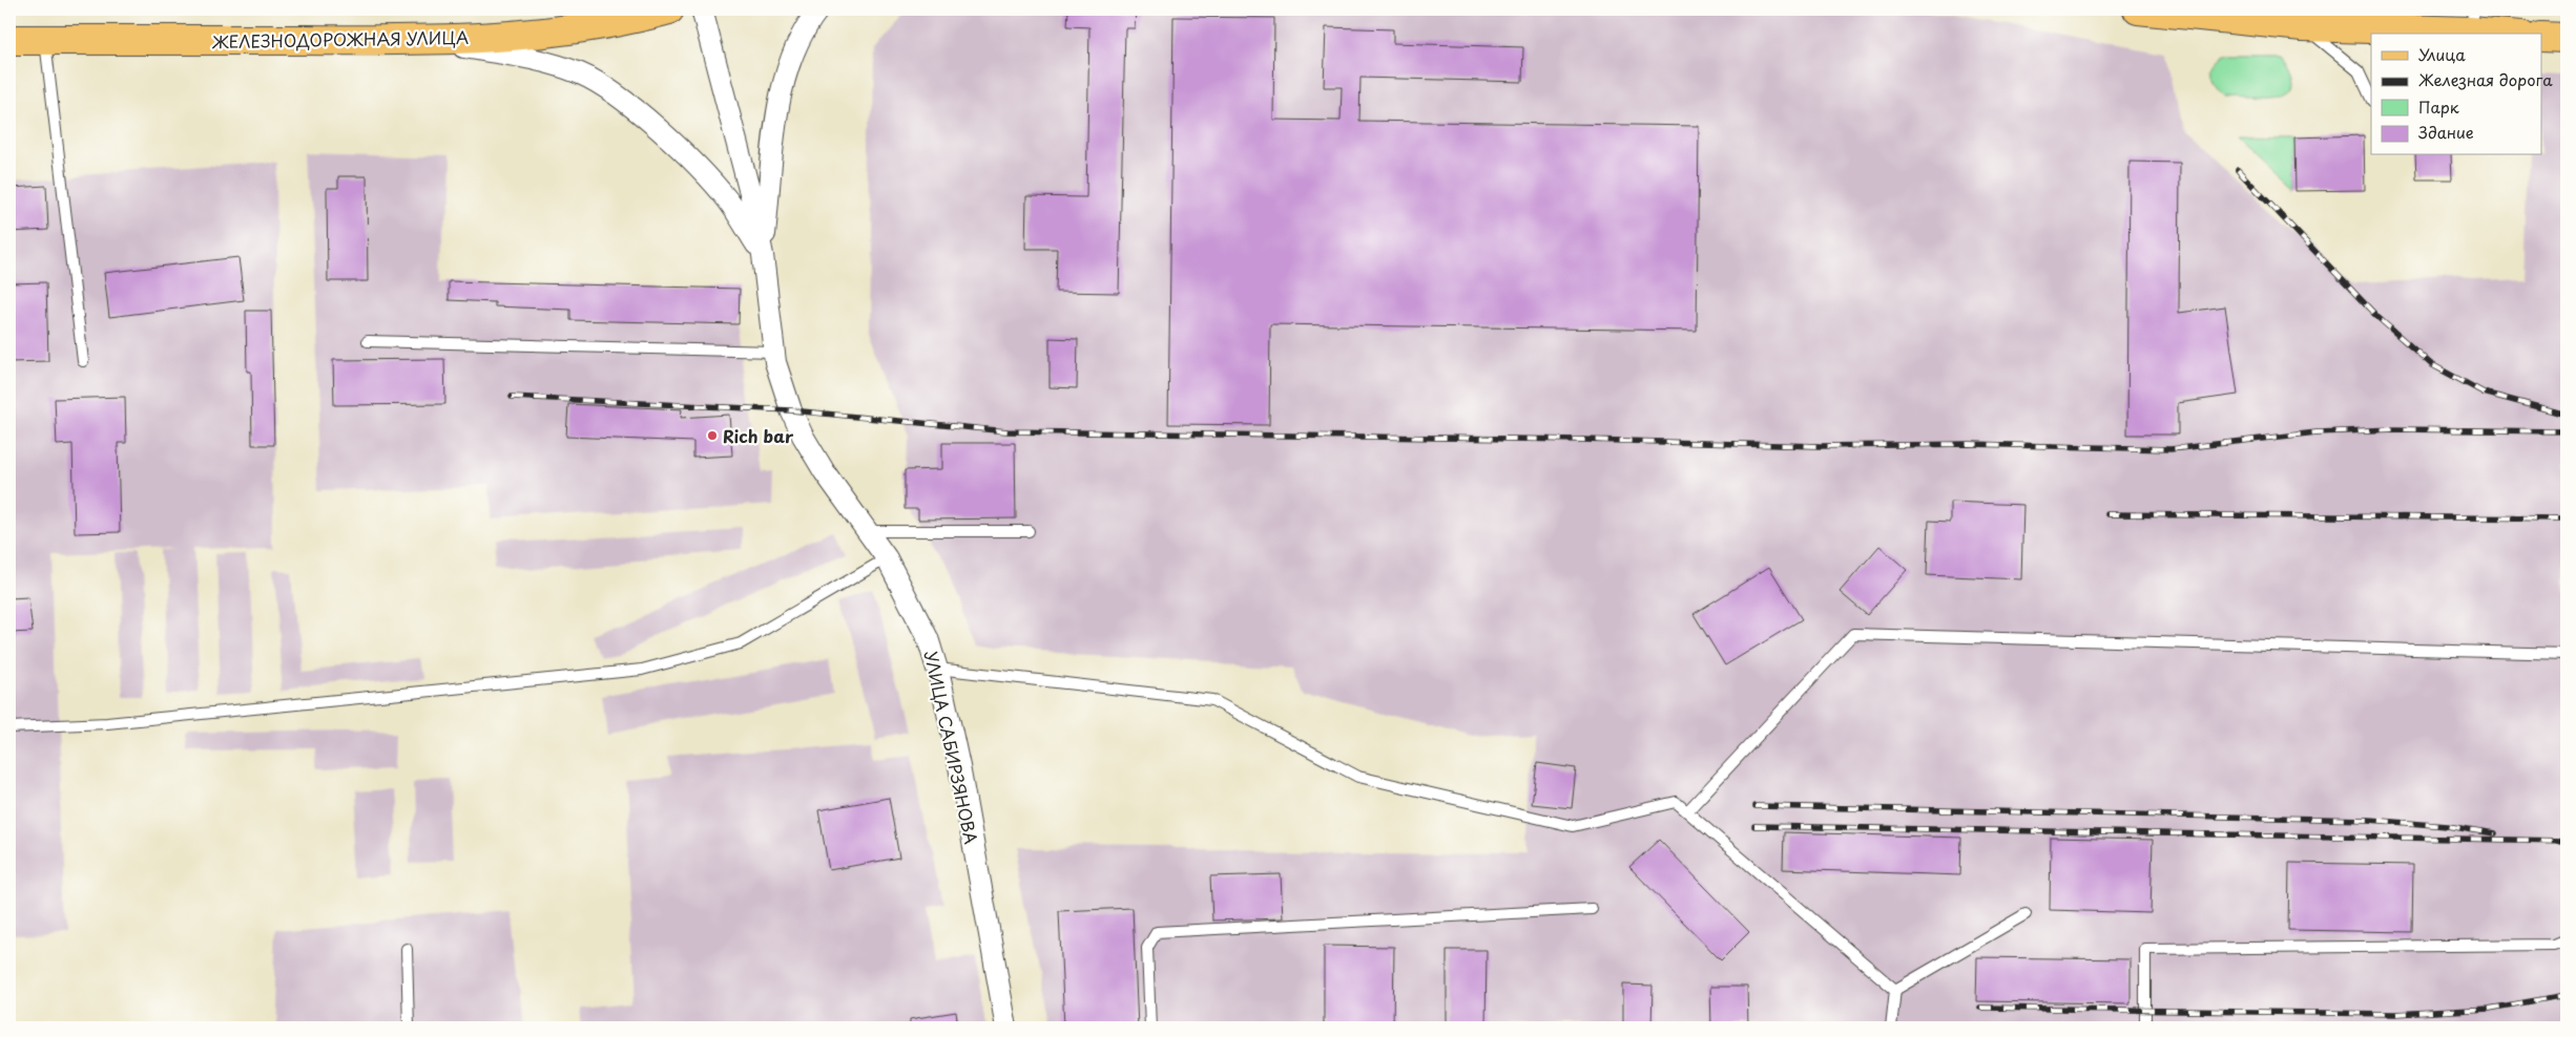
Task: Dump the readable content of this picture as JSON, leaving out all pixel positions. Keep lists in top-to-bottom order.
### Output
{
  "streets": {
    "main road": ["ЖЕЛЕЗНОДОРОЖНАЯ УЛИЦА"],
    "street": ["УЛИЦА САБИРЗЯНОВА"]
  },
  "places": ["Rich bar"],
  "legend": [
    "Улица",
    "Железная дорога",
    "Парк",
    "Здание"
  ]
}
